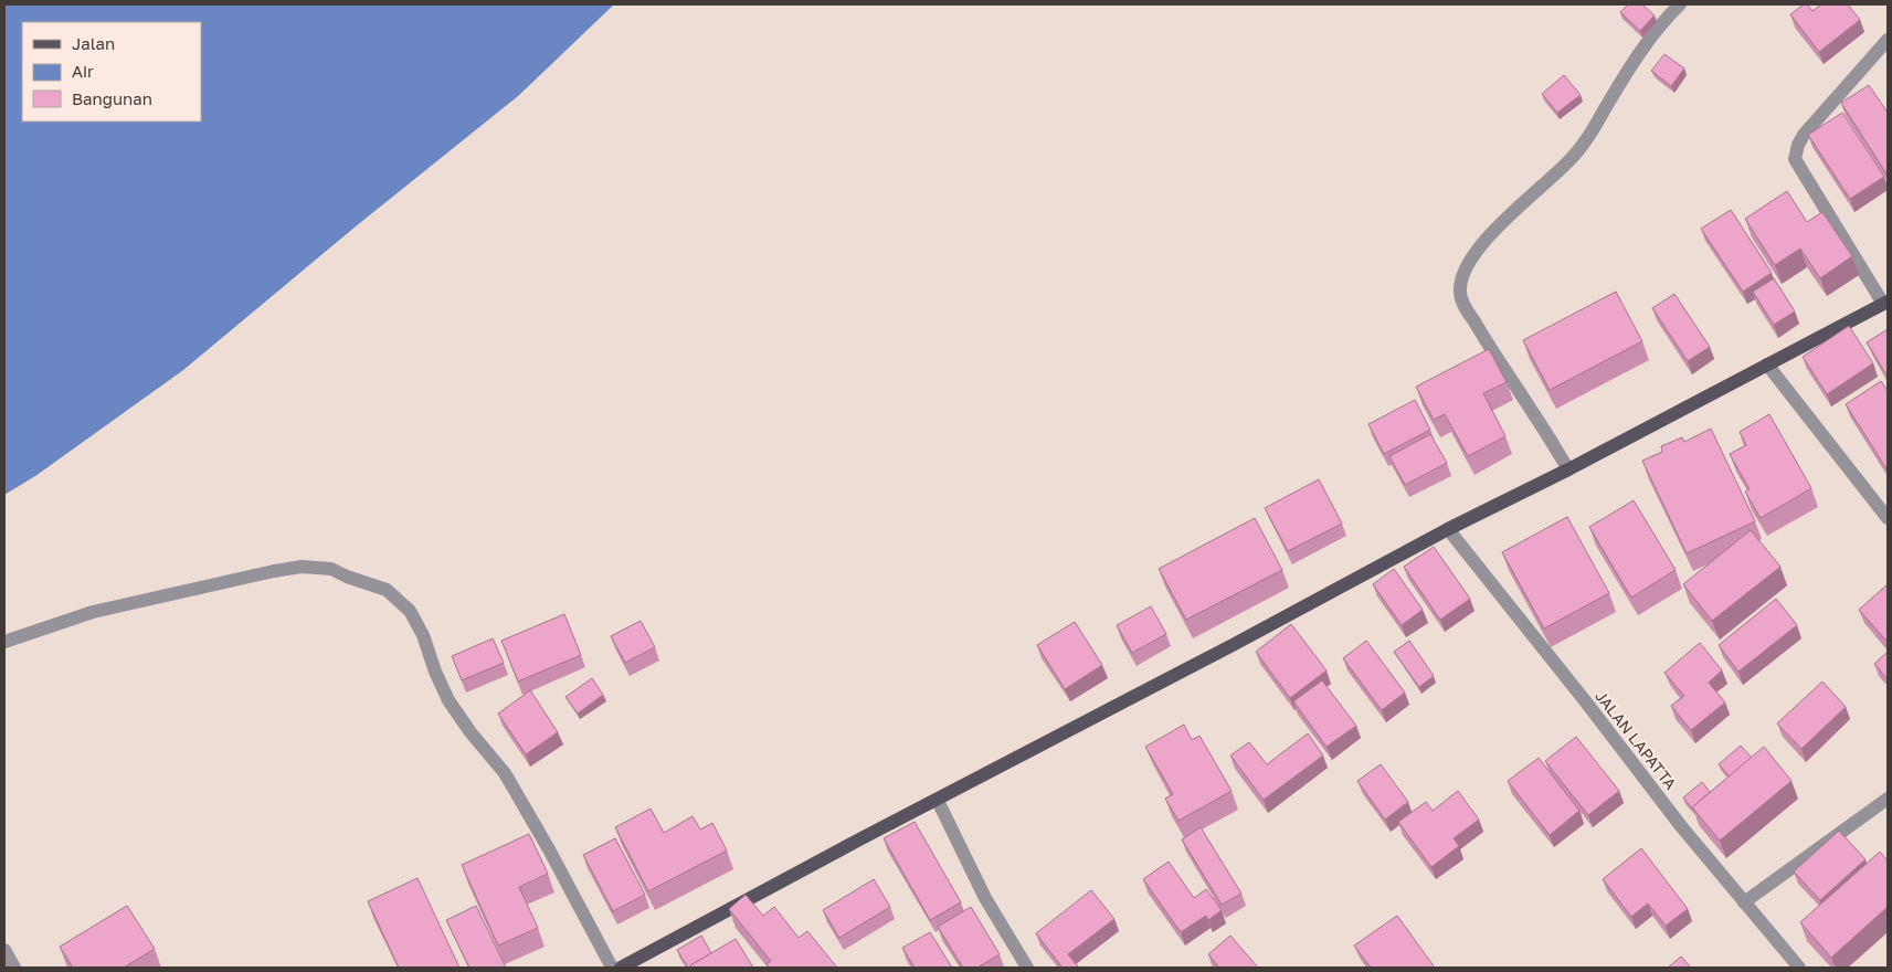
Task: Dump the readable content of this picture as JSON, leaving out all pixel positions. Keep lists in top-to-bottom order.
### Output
{
  "streets": {
    "street": ["JALAN LAPATTA"]
  },
  "legend": ["Jalan", "Air", "Bangunan"]
}
